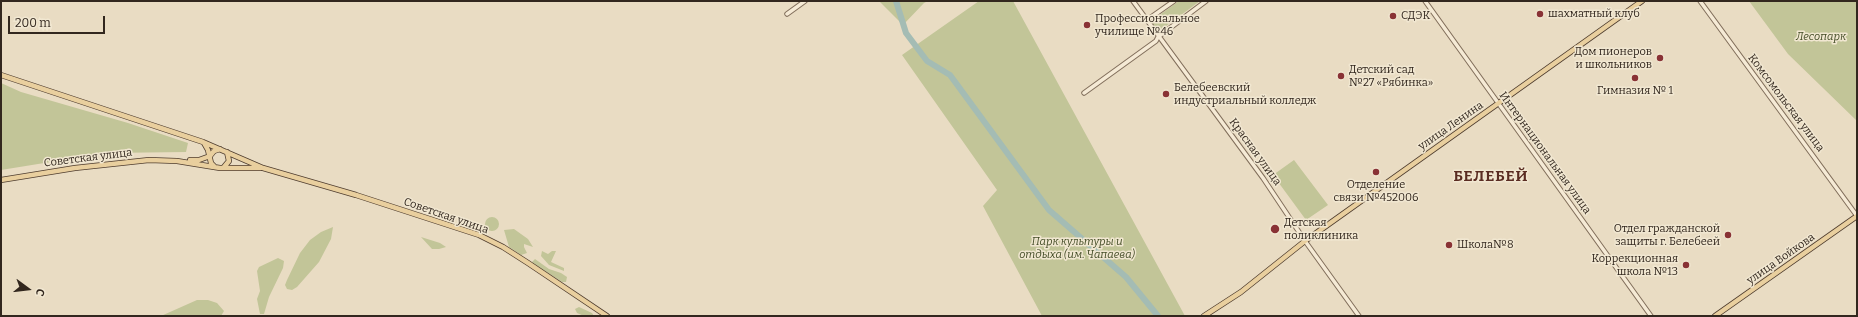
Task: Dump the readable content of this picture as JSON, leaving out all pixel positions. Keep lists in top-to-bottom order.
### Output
{
  "streets": {
    "main road": ["улица Ленина", "Советская улица", "улица Войкова"],
    "street": ["Комсомольская улица", "Красная улица", "Интернациональная улица"]
  },
  "crossings": [
    ["Комсомольская улица", "улица Войкова"],
    ["улица Ленина", "Красная улица"],
    ["улица Ленина", "Интернациональная улица"]
  ],
  "districts": ["БЕЛЕБЕЙ"],
  "parks": ["Лесопарк", "Парк культуры и отдыха (им. Чапаева)"],
  "places": [
    "шахматный клуб",
    "СДЭК",
    "Профессиональное училище №46",
    "Дом пионеров и школьников",
    "Детский сад №27 «Рябинка»",
    "Гимназия № 1",
    "Белебеевский индустриальный колледж",
    "Отделение связи №452006",
    "Детская поликлиника",
    "Отдел гражданской защиты г. Белебеей",
    "Школа№8",
    "Коррекционная школа №13"
  ],
  "scale_bar": "200 m",
  "north": "right"
}
